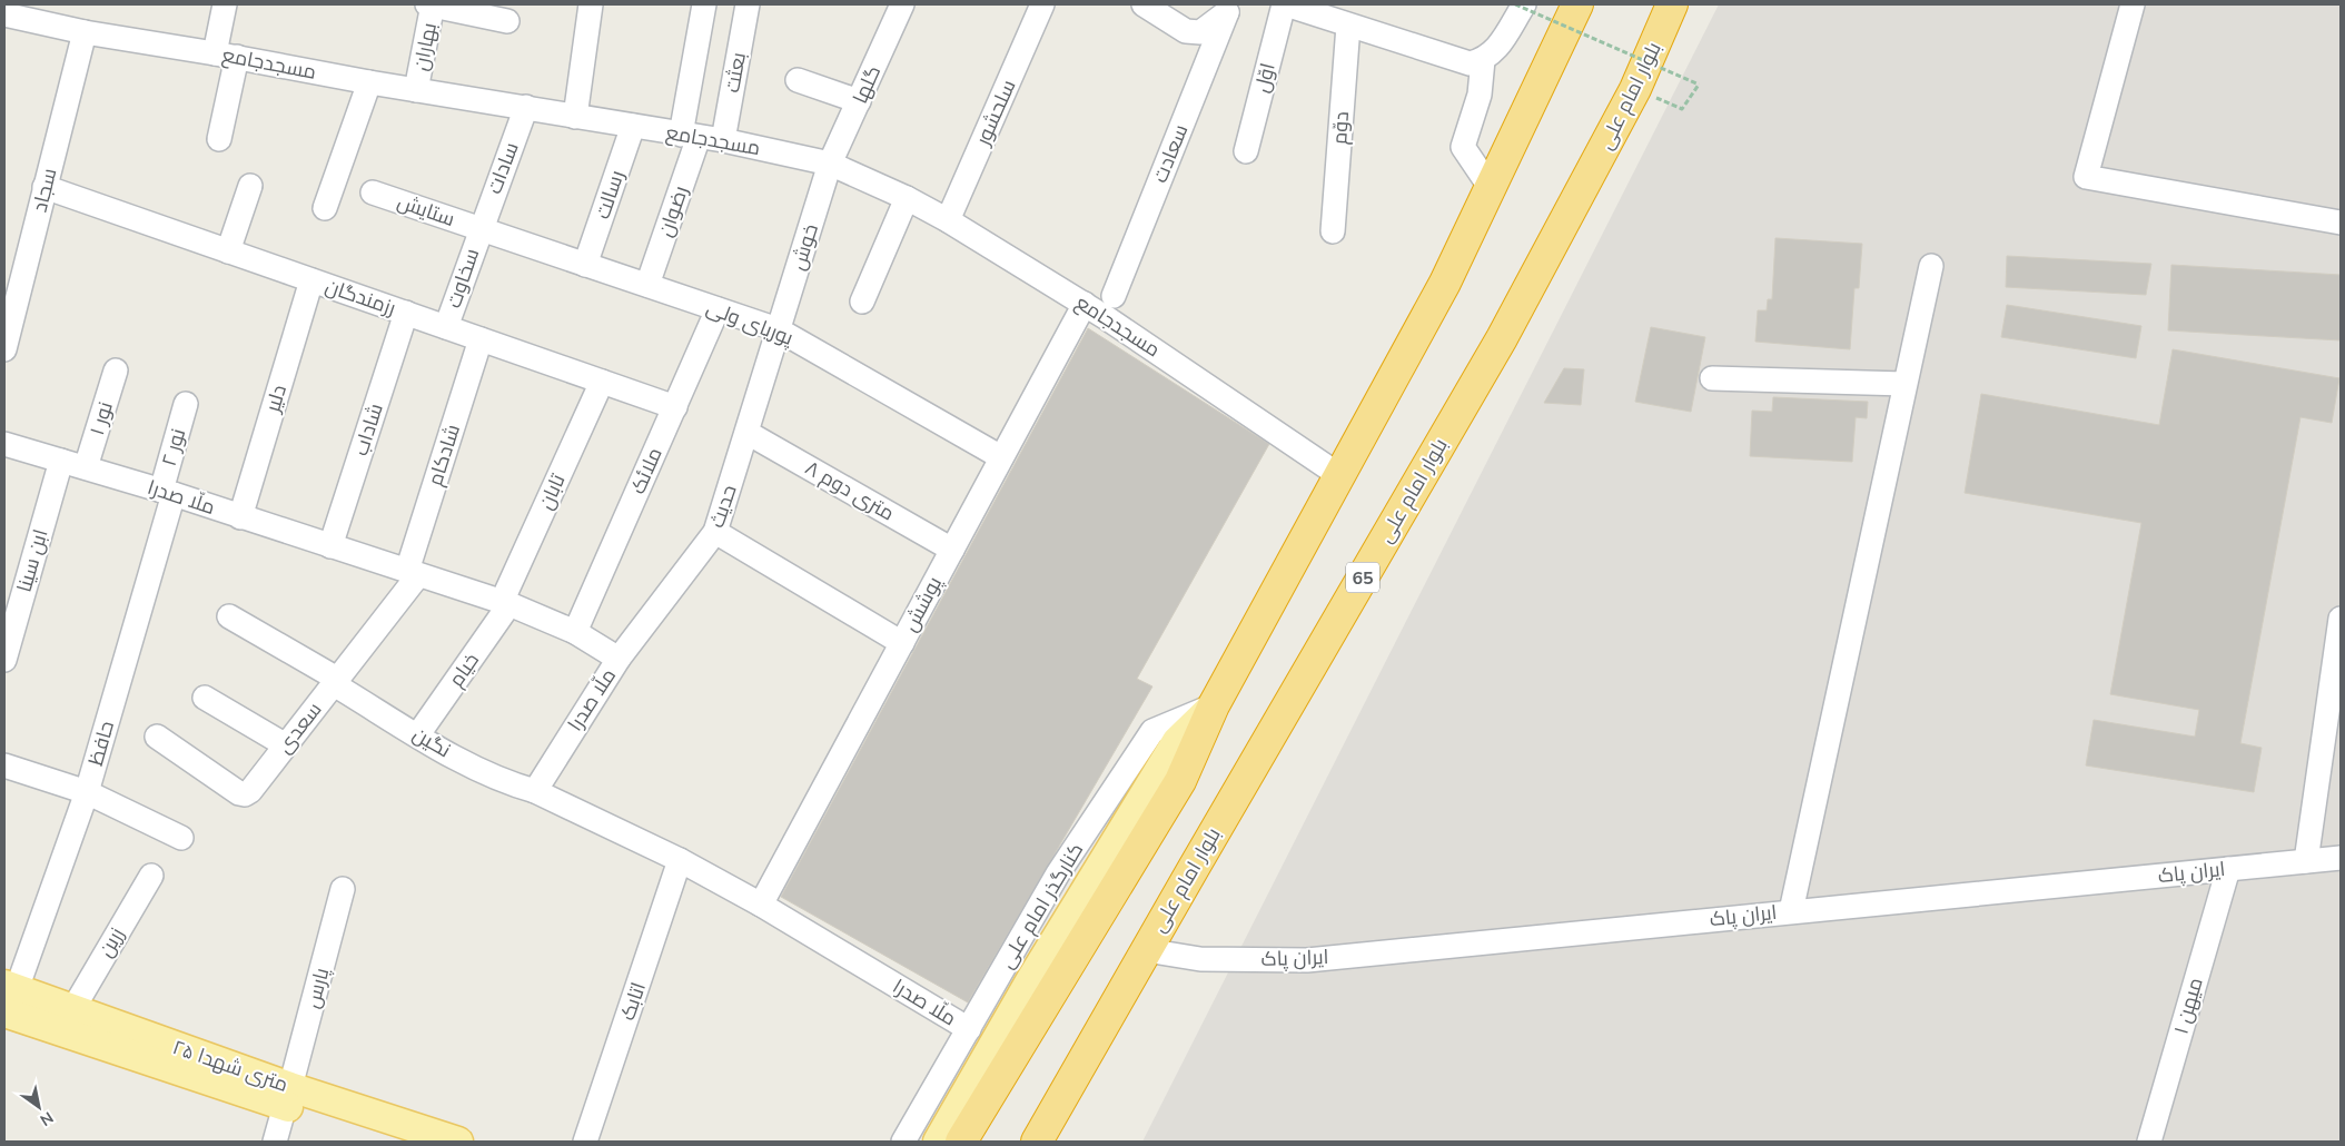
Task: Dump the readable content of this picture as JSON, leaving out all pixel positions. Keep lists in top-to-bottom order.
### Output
{
  "streets": {
    "highway": ["بلوار امام علی", "65"],
    "main road": ["۲۵ متری شهدا"],
    "street": [
      "بهاران",
      "مسجدجامع",
      "بعثت",
      "اوّل",
      "گلها",
      "سلحشور",
      "دوّم",
      "سعادت",
      "سادات",
      "سجاد",
      "رسالت",
      "ستایش",
      "رضوان",
      "خوش",
      "سخاوت",
      "رزمندگان",
      "پوریای ولی",
      "دلیر",
      "نور ۱",
      "شاداب",
      "نور ۲",
      "شادکام",
      "ملائک",
      "۸ متری دوم",
      "تابان",
      "ملّا صدرا",
      "حدیث",
      "ابن سینا",
      "پوشش",
      "خیام",
      "سعدی",
      "نگین",
      "حافظ",
      "ایران پاک",
      "کنارگذر امام علی",
      "زرین",
      "پارس",
      "اتابک",
      "میهن ۱"
    ]
  },
  "crossings": [
    ["بهاران", "مسجدجامع"],
    ["مسجدجامع", "بعثت"],
    ["مسجدجامع", "گلها"],
    ["مسجدجامع", "سلحشور"],
    ["مسجدجامع", "سادات"],
    ["مسجدجامع", "سجاد"],
    ["مسجدجامع", "رسالت"],
    ["مسجدجامع", "رضوان"],
    ["مسجدجامع", "خوش"],
    ["مسجدجامع", "پوشش"],
    ["گلها", "خوش"],
    ["بلوار امام علی", "ایران پاک"],
    ["سادات", "ستایش"],
    ["سادات", "سخاوت"],
    ["سادات", "پوریای ولی"],
    ["سجاد", "رزمندگان"],
    ["رسالت", "پوریای ولی"],
    ["ستایش", "سخاوت"],
    ["ستایش", "پوریای ولی"],
    ["رضوان", "پوریای ولی"],
    ["خوش", "پوریای ولی"],
    ["خوش", "حدیث"],
    ["سخاوت", "رزمندگان"],
    ["سخاوت", "پوریای ولی"],
    ["رزمندگان", "دلیر"],
    ["رزمندگان", "شاداب"],
    ["رزمندگان", "شادکام"],
    ["رزمندگان", "ملائک"],
    ["رزمندگان", "تابان"],
    ["پوریای ولی", "ملائک"],
    ["پوریای ولی", "حدیث"],
    ["پوریای ولی", "پوشش"],
    ["دلیر", "ملّا صدرا"],
    ["نور ۱", "ملّا صدرا"],
    ["شاداب", "ملّا صدرا"],
    ["نور ۲", "ملّا صدرا"],
    ["نور ۲", "حافظ"],
    ["شادکام", "ملّا صدرا"],
    ["شادکام", "سعدی"],
    ["ملائک", "ملّا صدرا"],
    ["۸ متری دوم", "حدیث"],
    ["۸ متری دوم", "پوشش"],
    ["تابان", "ملّا صدرا"],
    ["تابان", "خیام"],
    ["ملّا صدرا", "حدیث"],
    ["ملّا صدرا", "ابن سینا"],
    ["ملّا صدرا", "پوشش"],
    ["ملّا صدرا", "خیام"],
    ["ملّا صدرا", "سعدی"],
    ["ملّا صدرا", "نگین"],
    ["ملّا صدرا", "حافظ"],
    ["ملّا صدرا", "کنارگذر امام علی"],
    ["ملّا صدرا", "اتابک"],
    ["خیام", "نگین"],
    ["سعدی", "نگین"],
    ["حافظ", "۲۵ متری شهدا"],
    ["ایران پاک", "میهن ۱"],
    ["زرین", "۲۵ متری شهدا"],
    ["پارس", "۲۵ متری شهدا"]
  ],
  "north": "bottom right"
}
